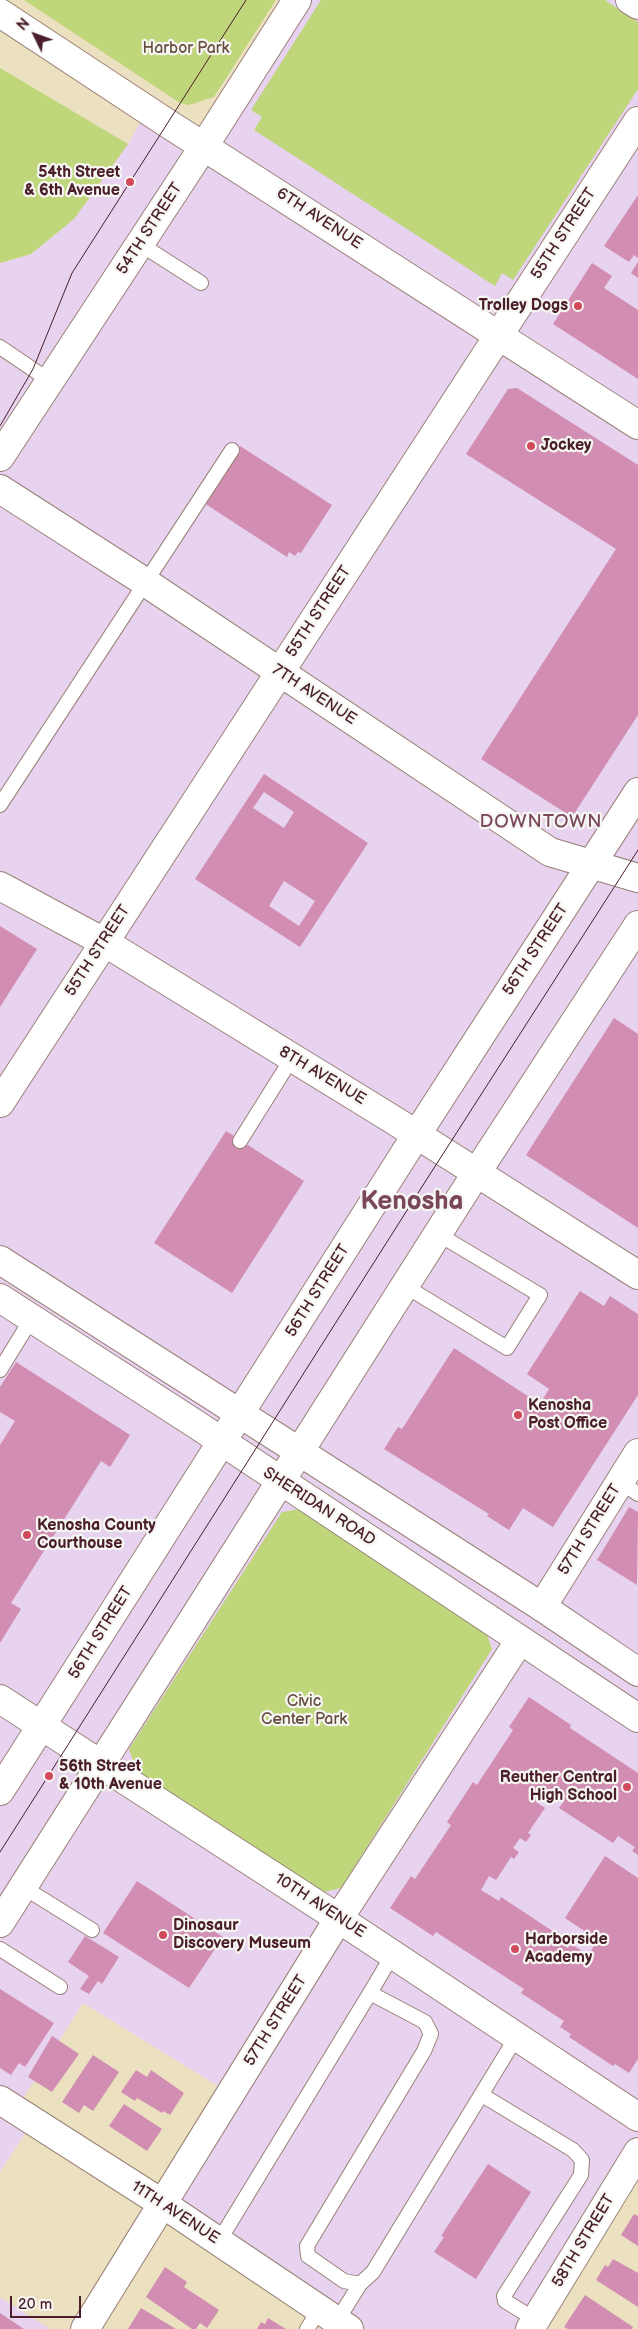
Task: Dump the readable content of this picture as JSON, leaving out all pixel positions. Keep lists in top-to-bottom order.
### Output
{
  "streets": {
    "street": [
      "6TH AVENUE",
      "54TH STREET",
      "55TH STREET",
      "7TH AVENUE",
      "56TH STREET",
      "8TH AVENUE",
      "SHERIDAN ROAD",
      "57TH STREET",
      "10TH AVENUE",
      "11TH AVENUE",
      "58TH STREET"
    ]
  },
  "crossings": [
    ["6TH AVENUE", "54TH STREET"],
    ["6TH AVENUE", "55TH STREET"],
    ["55TH STREET", "7TH AVENUE"],
    ["55TH STREET", "8TH AVENUE"],
    ["7TH AVENUE", "56TH STREET"],
    ["56TH STREET", "8TH AVENUE"],
    ["56TH STREET", "SHERIDAN ROAD"],
    ["56TH STREET", "10TH AVENUE"],
    ["SHERIDAN ROAD", "57TH STREET"],
    ["57TH STREET", "10TH AVENUE"],
    ["57TH STREET", "11TH AVENUE"]
  ],
  "districts": ["DOWNTOWN", "Kenosha"],
  "parks": ["Harbor Park", "Civic Center Park"],
  "places": [
    "54th Street & 6th Avenue",
    "Trolley Dogs",
    "Jockey",
    "Kenosha Post Office",
    "Kenosha County Courthouse",
    "56th Street & 10th Avenue",
    "Reuther Central High School",
    "Dinosaur Discovery Museum",
    "Harborside Academy"
  ],
  "scale_bar": "20 m",
  "north": "top left"
}
